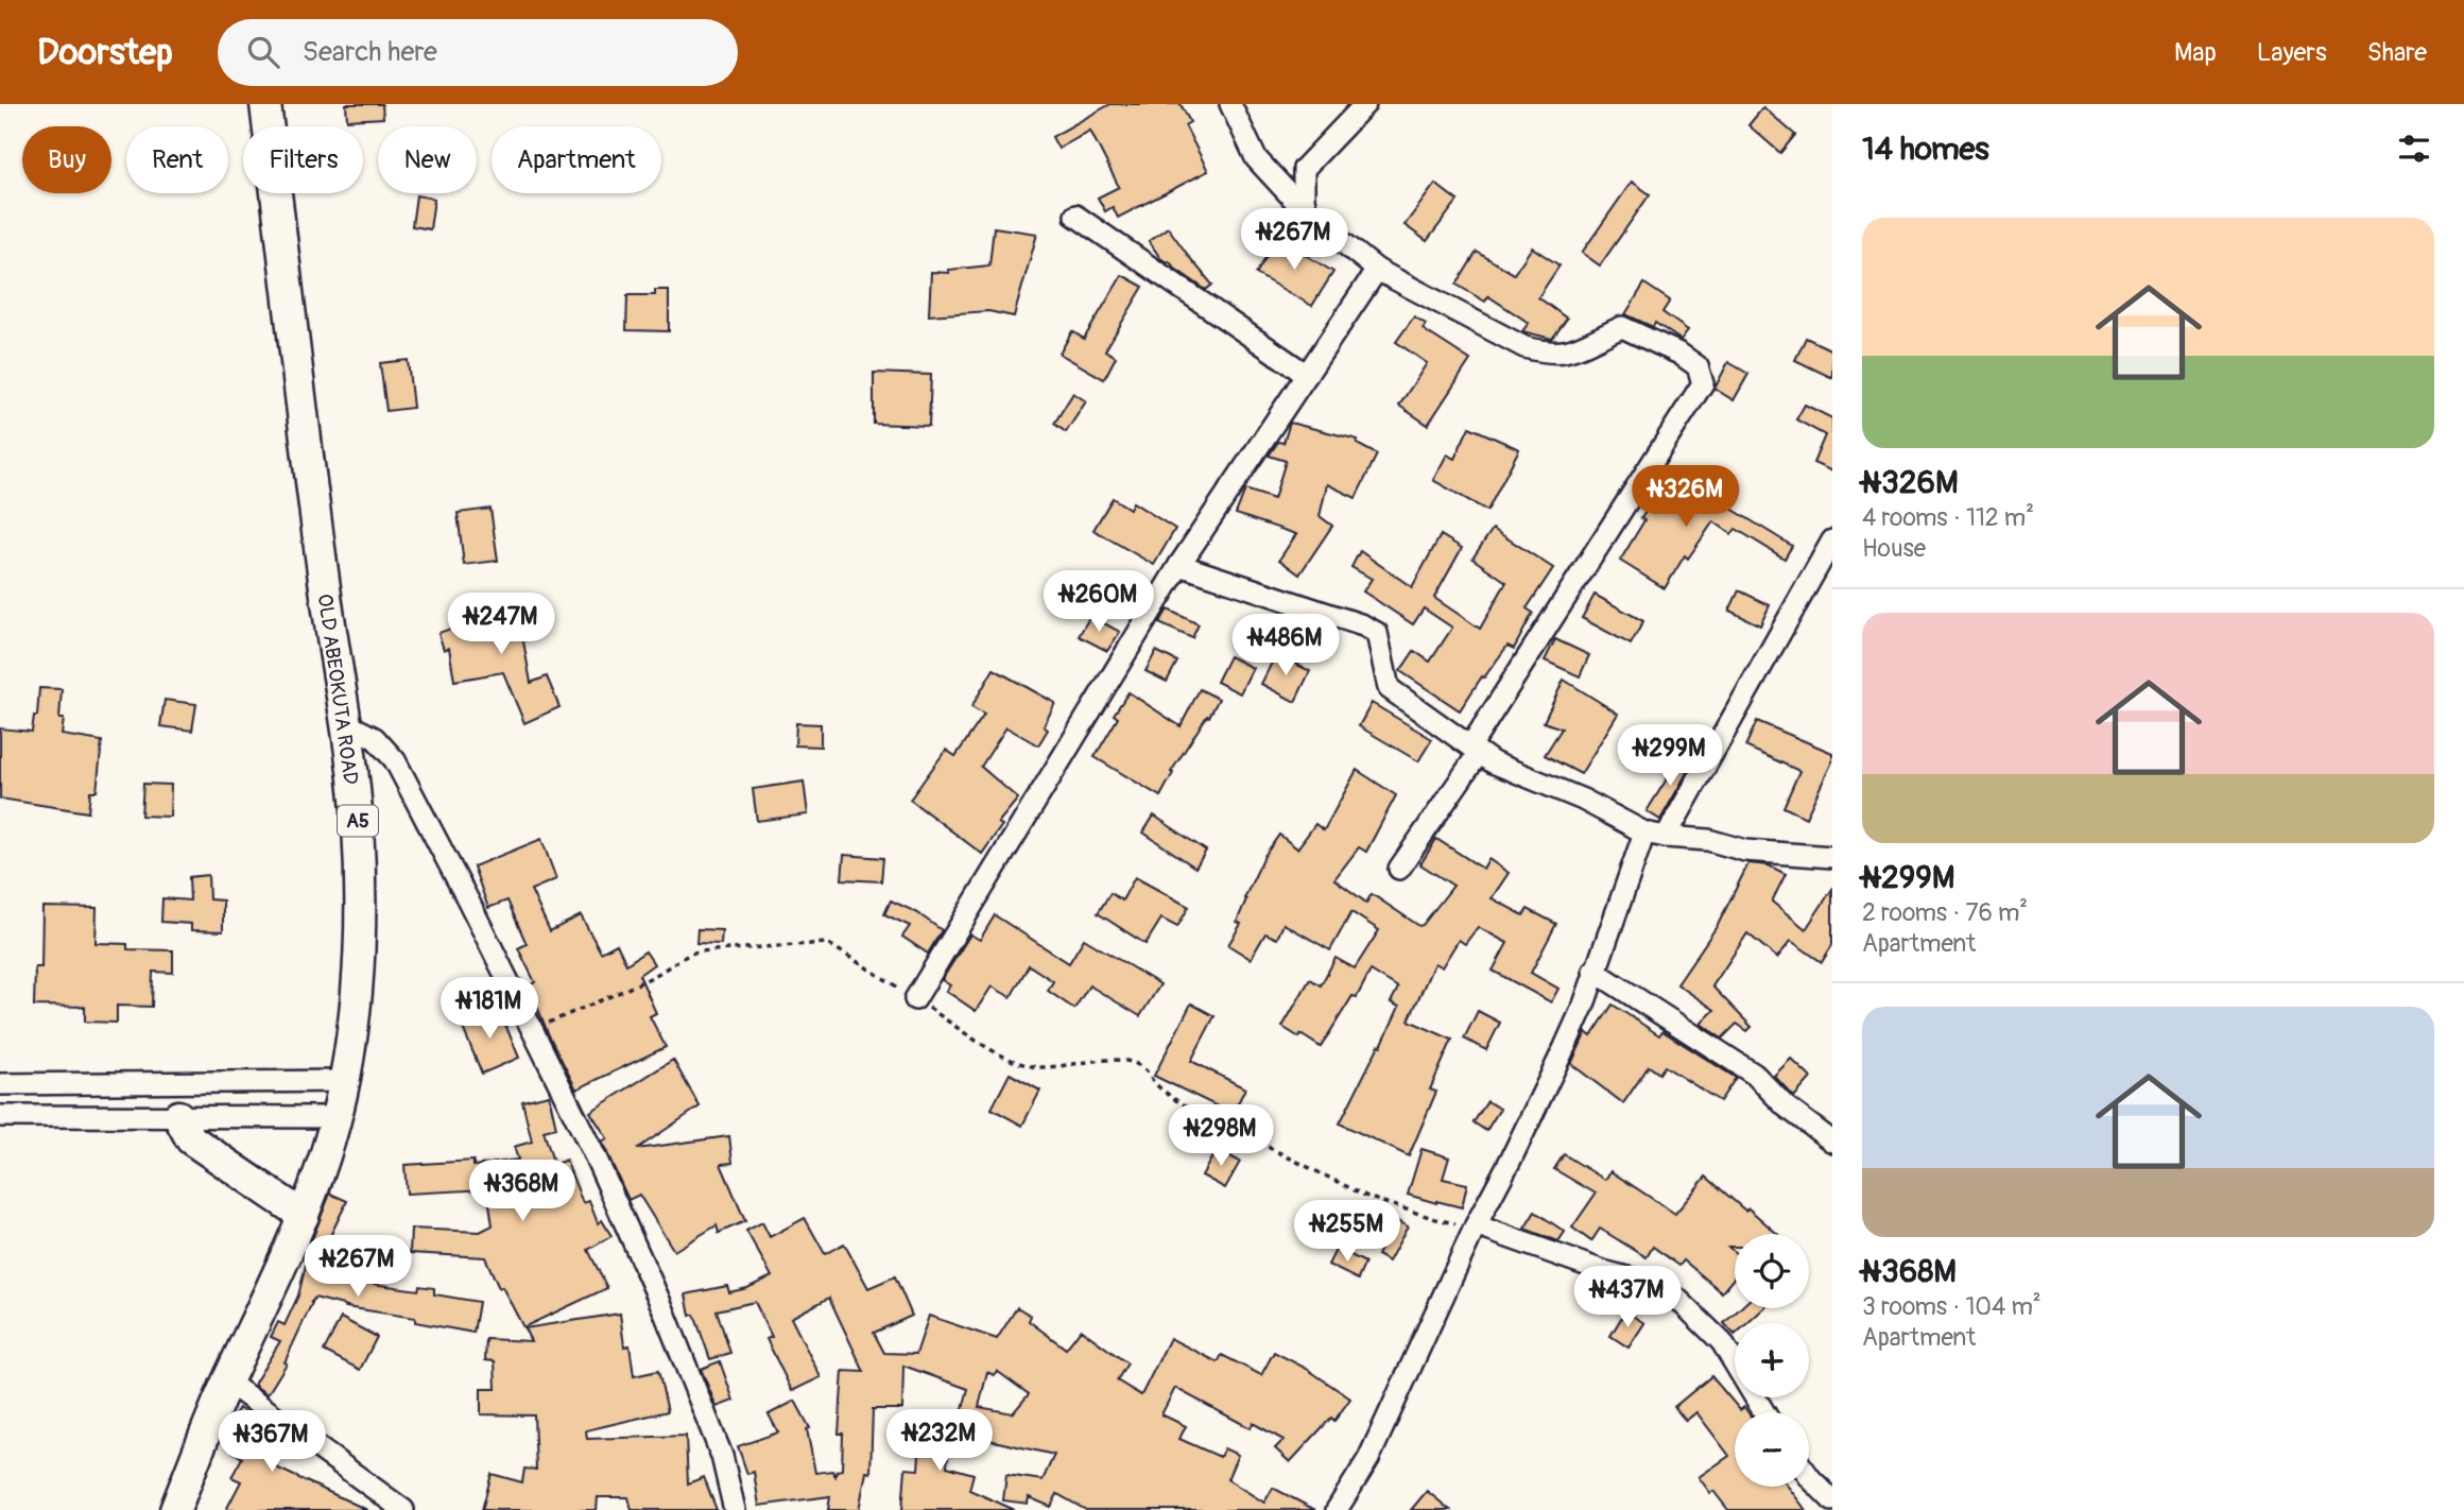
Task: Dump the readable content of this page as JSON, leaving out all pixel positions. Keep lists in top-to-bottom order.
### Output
{
  "streets": {
    "highway": ["OLD ABEOKUTA ROAD", "A5"]
  },
  "page": {
    "header": "Doorstep",
    "search": "Search here",
    "nav": ["Map", "Layers", "Share"],
    "heading": "14 homes",
    "chip": [
      "Buy",
      "Rent",
      "Filters",
      "New",
      "Apartment"
    ],
    "list": [
      {
        "name": "₦326M",
        "note": "4 rooms · 112 m² · House"
      },
      {
        "name": "₦299M",
        "note": "2 rooms · 76 m² · Apartment"
      },
      {
        "name": "₦368M",
        "note": "3 rooms · 104 m² · Apartment"
      }
    ],
    "price": [
      "₦267M",
      "₦326M",
      "₦260M",
      "₦247M",
      "₦486M",
      "₦299M",
      "₦181M",
      "₦298M",
      "₦368M",
      "₦255M",
      "₦267M",
      "₦437M",
      "₦232M",
      "₦367M"
    ],
    "map_buttons": ["+", "−"]
  }
}
